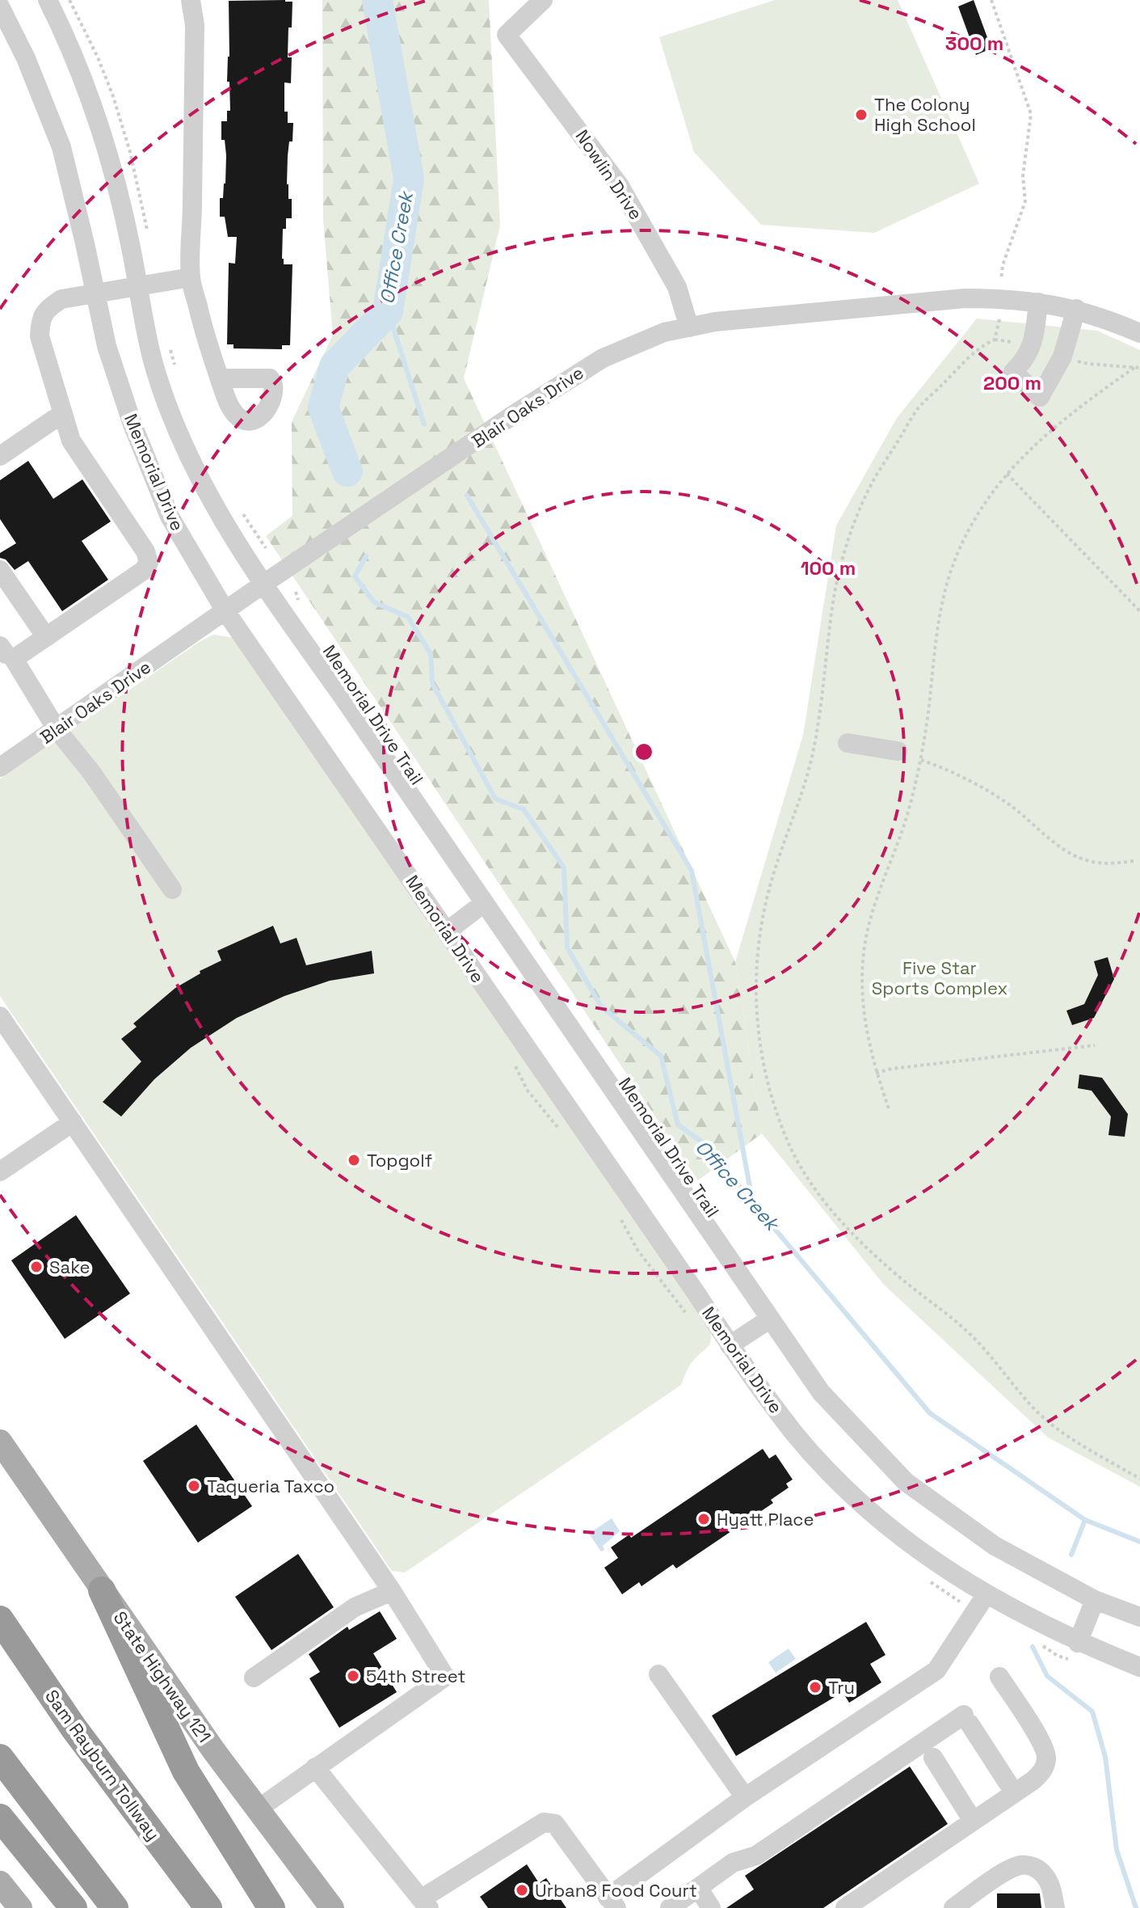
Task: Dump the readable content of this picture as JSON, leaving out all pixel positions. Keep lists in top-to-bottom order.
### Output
{
  "streets": {
    "highway": ["Sam Rayburn Tollway"],
    "main road": ["State Highway 121"],
    "street": ["Nowlin Drive", "Blair Oaks Drive", "Memorial Drive"]
  },
  "crossings": [
    ["Nowlin Drive", "Blair Oaks Drive"],
    ["Blair Oaks Drive", "Memorial Drive"]
  ],
  "water": ["Office Creek"],
  "parks": ["Five Star Sports Complex"],
  "places": [
    "The Colony High School",
    "Topgolf",
    "Sake",
    "Taqueria Taxco",
    "Hyatt Place",
    "54th Street",
    "Tru",
    "Urban8 Food Court"
  ],
  "rings": ["300 m", "200 m", "100 m"]
}
